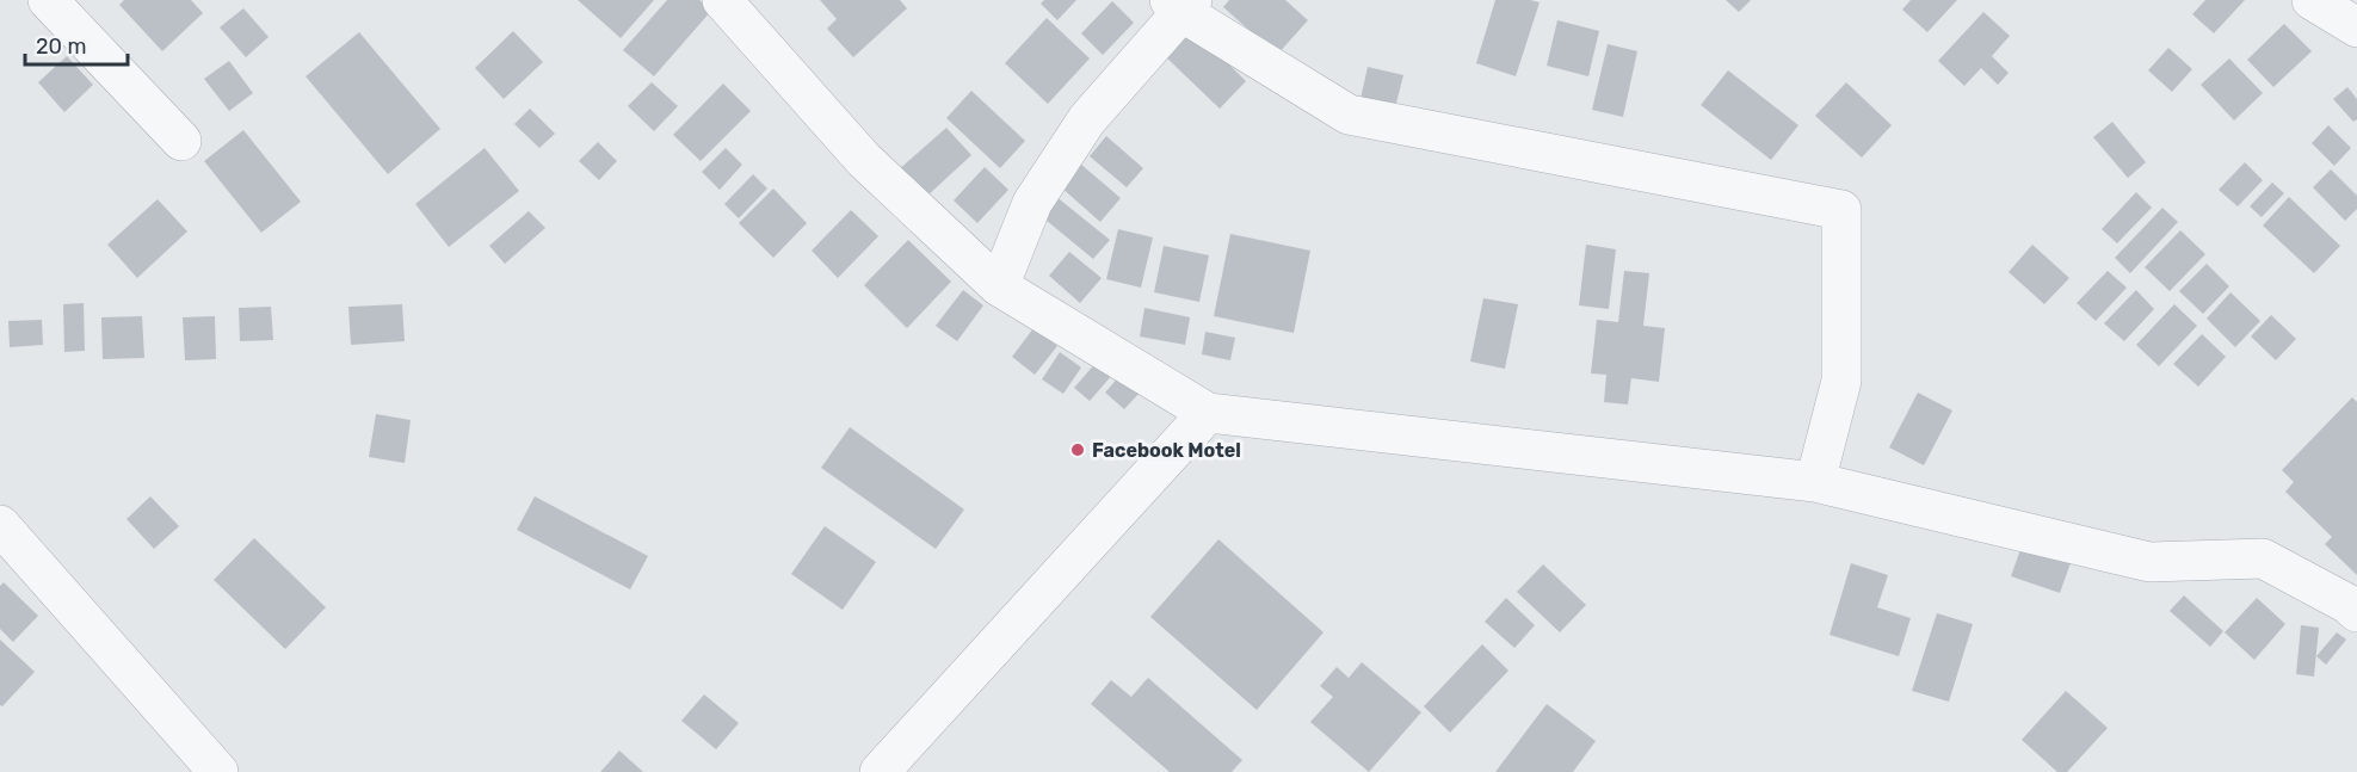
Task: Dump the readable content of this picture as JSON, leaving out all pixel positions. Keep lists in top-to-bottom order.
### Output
{
  "places": ["Facebook Motel"],
  "scale_bar": "20 m"
}
